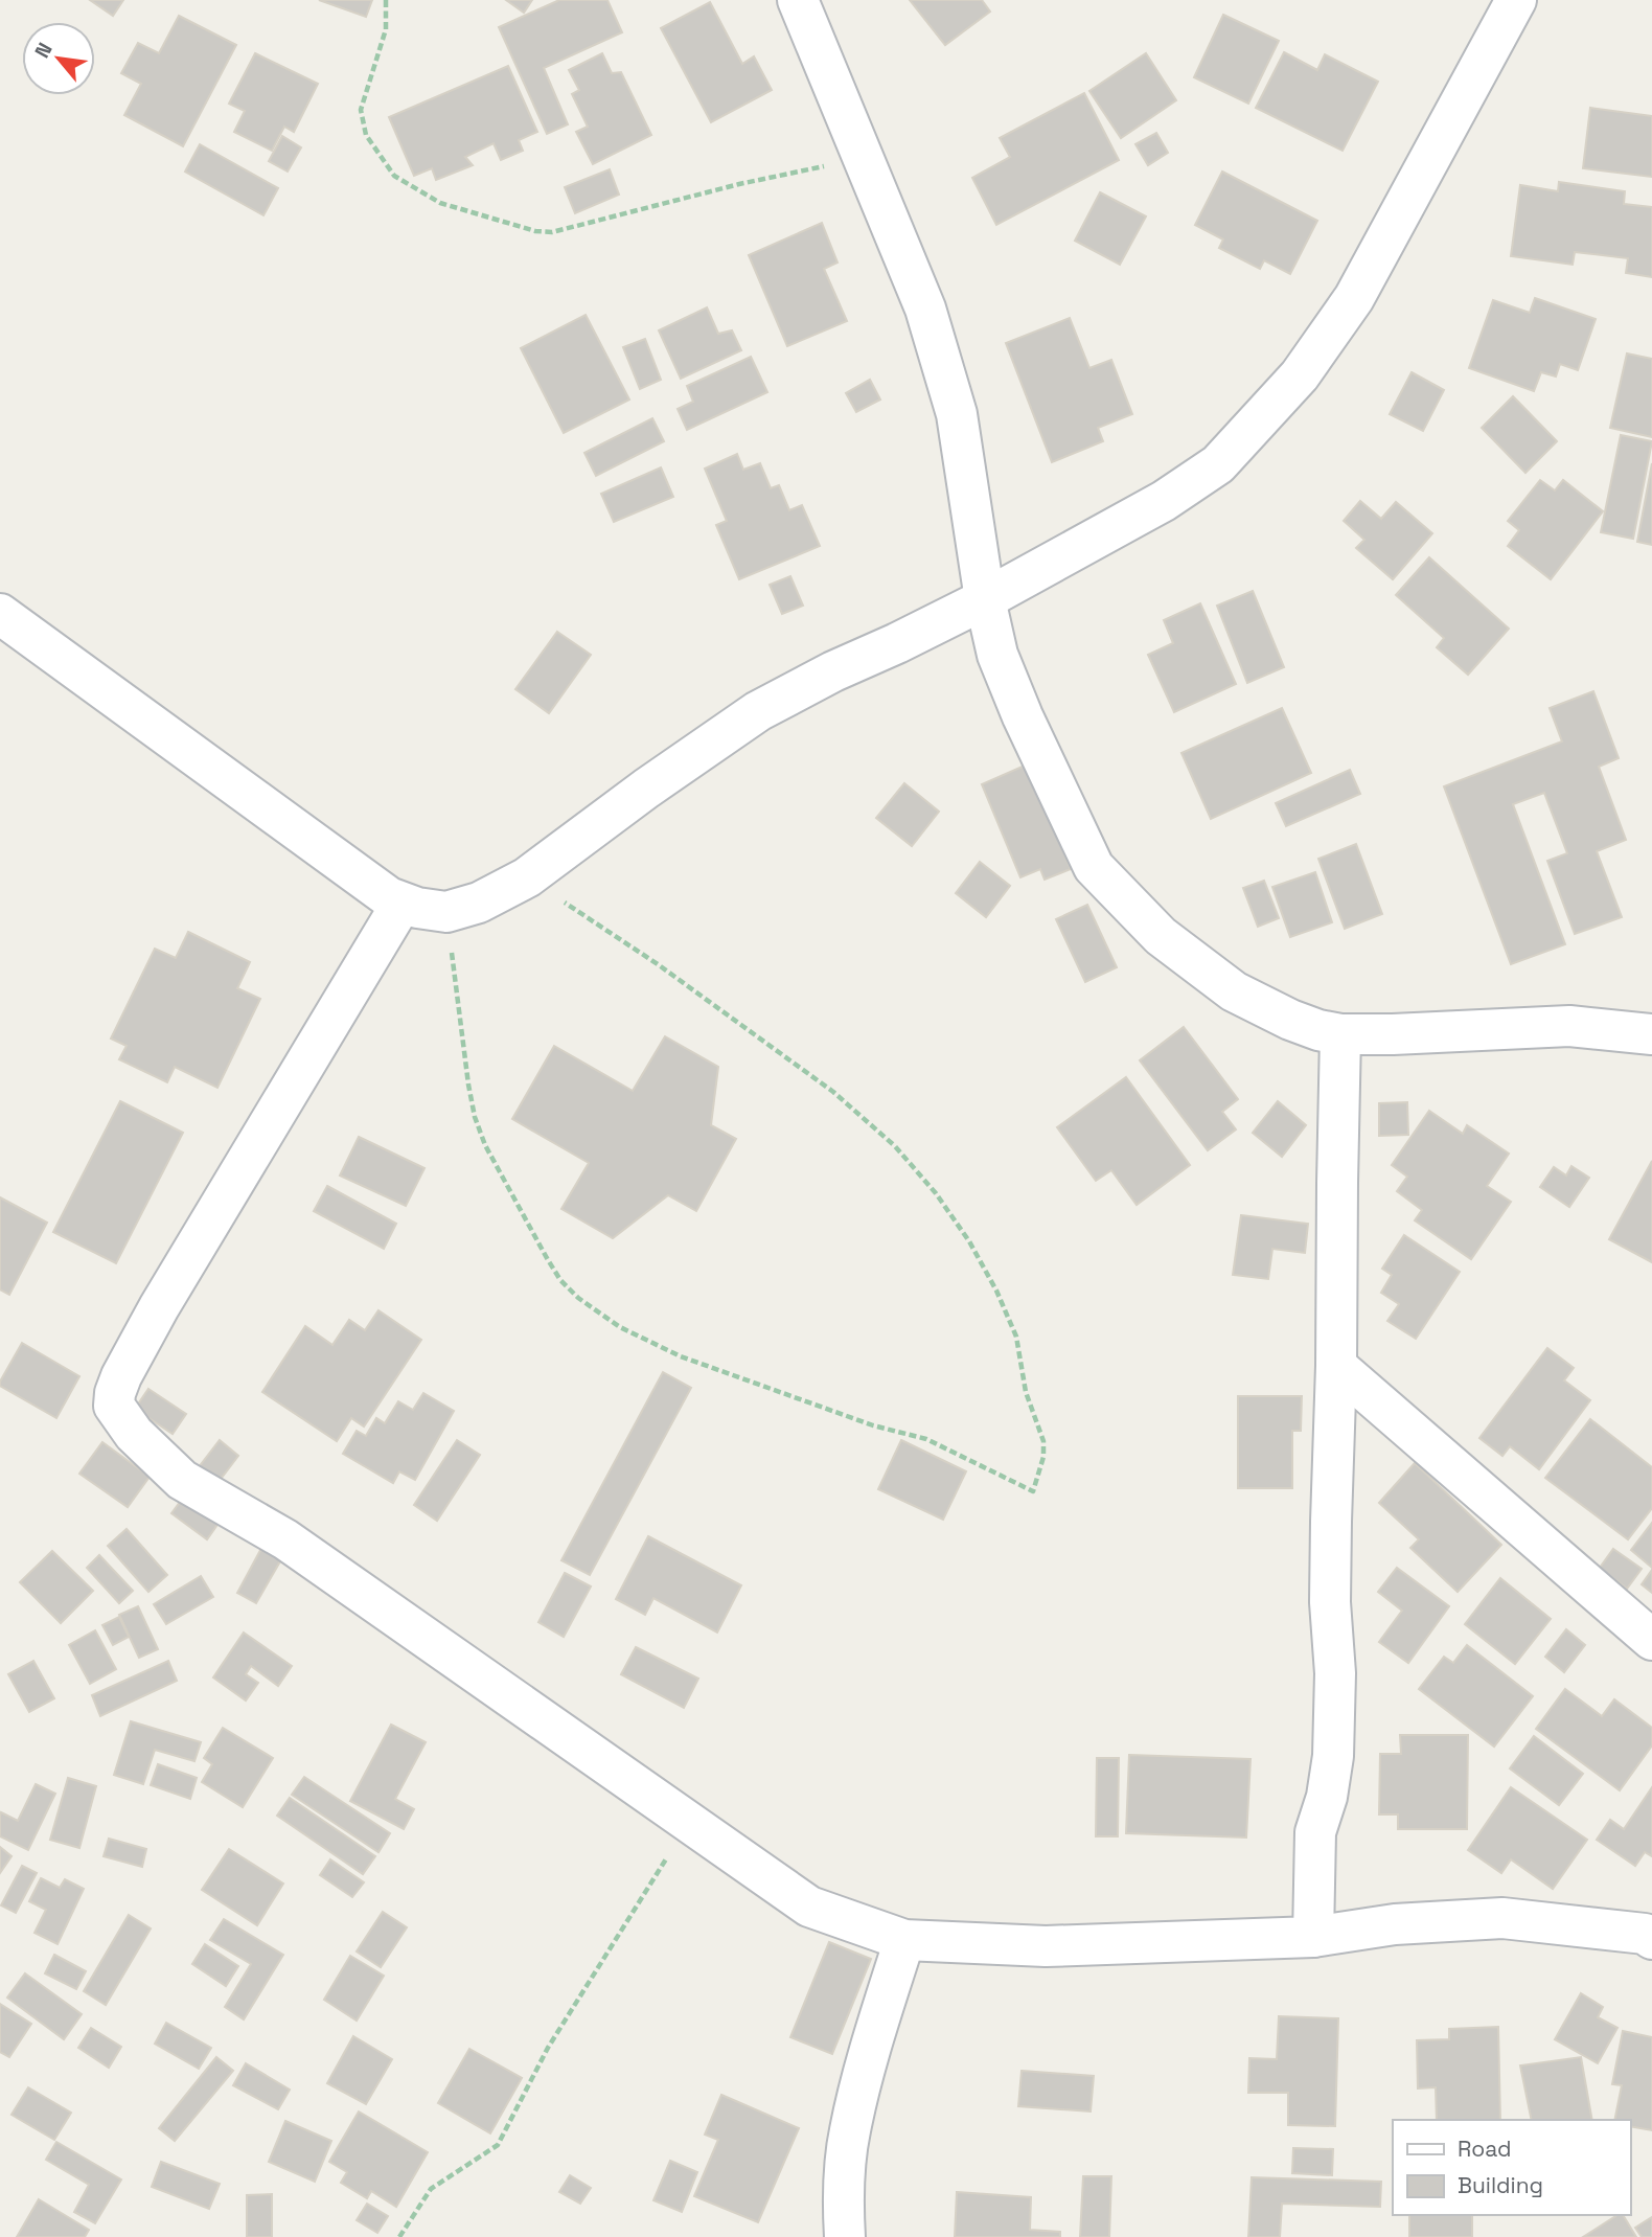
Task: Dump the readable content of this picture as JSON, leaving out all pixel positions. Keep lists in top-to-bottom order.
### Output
{
  "legend": ["Road", "Building"],
  "north": "top left"
}
